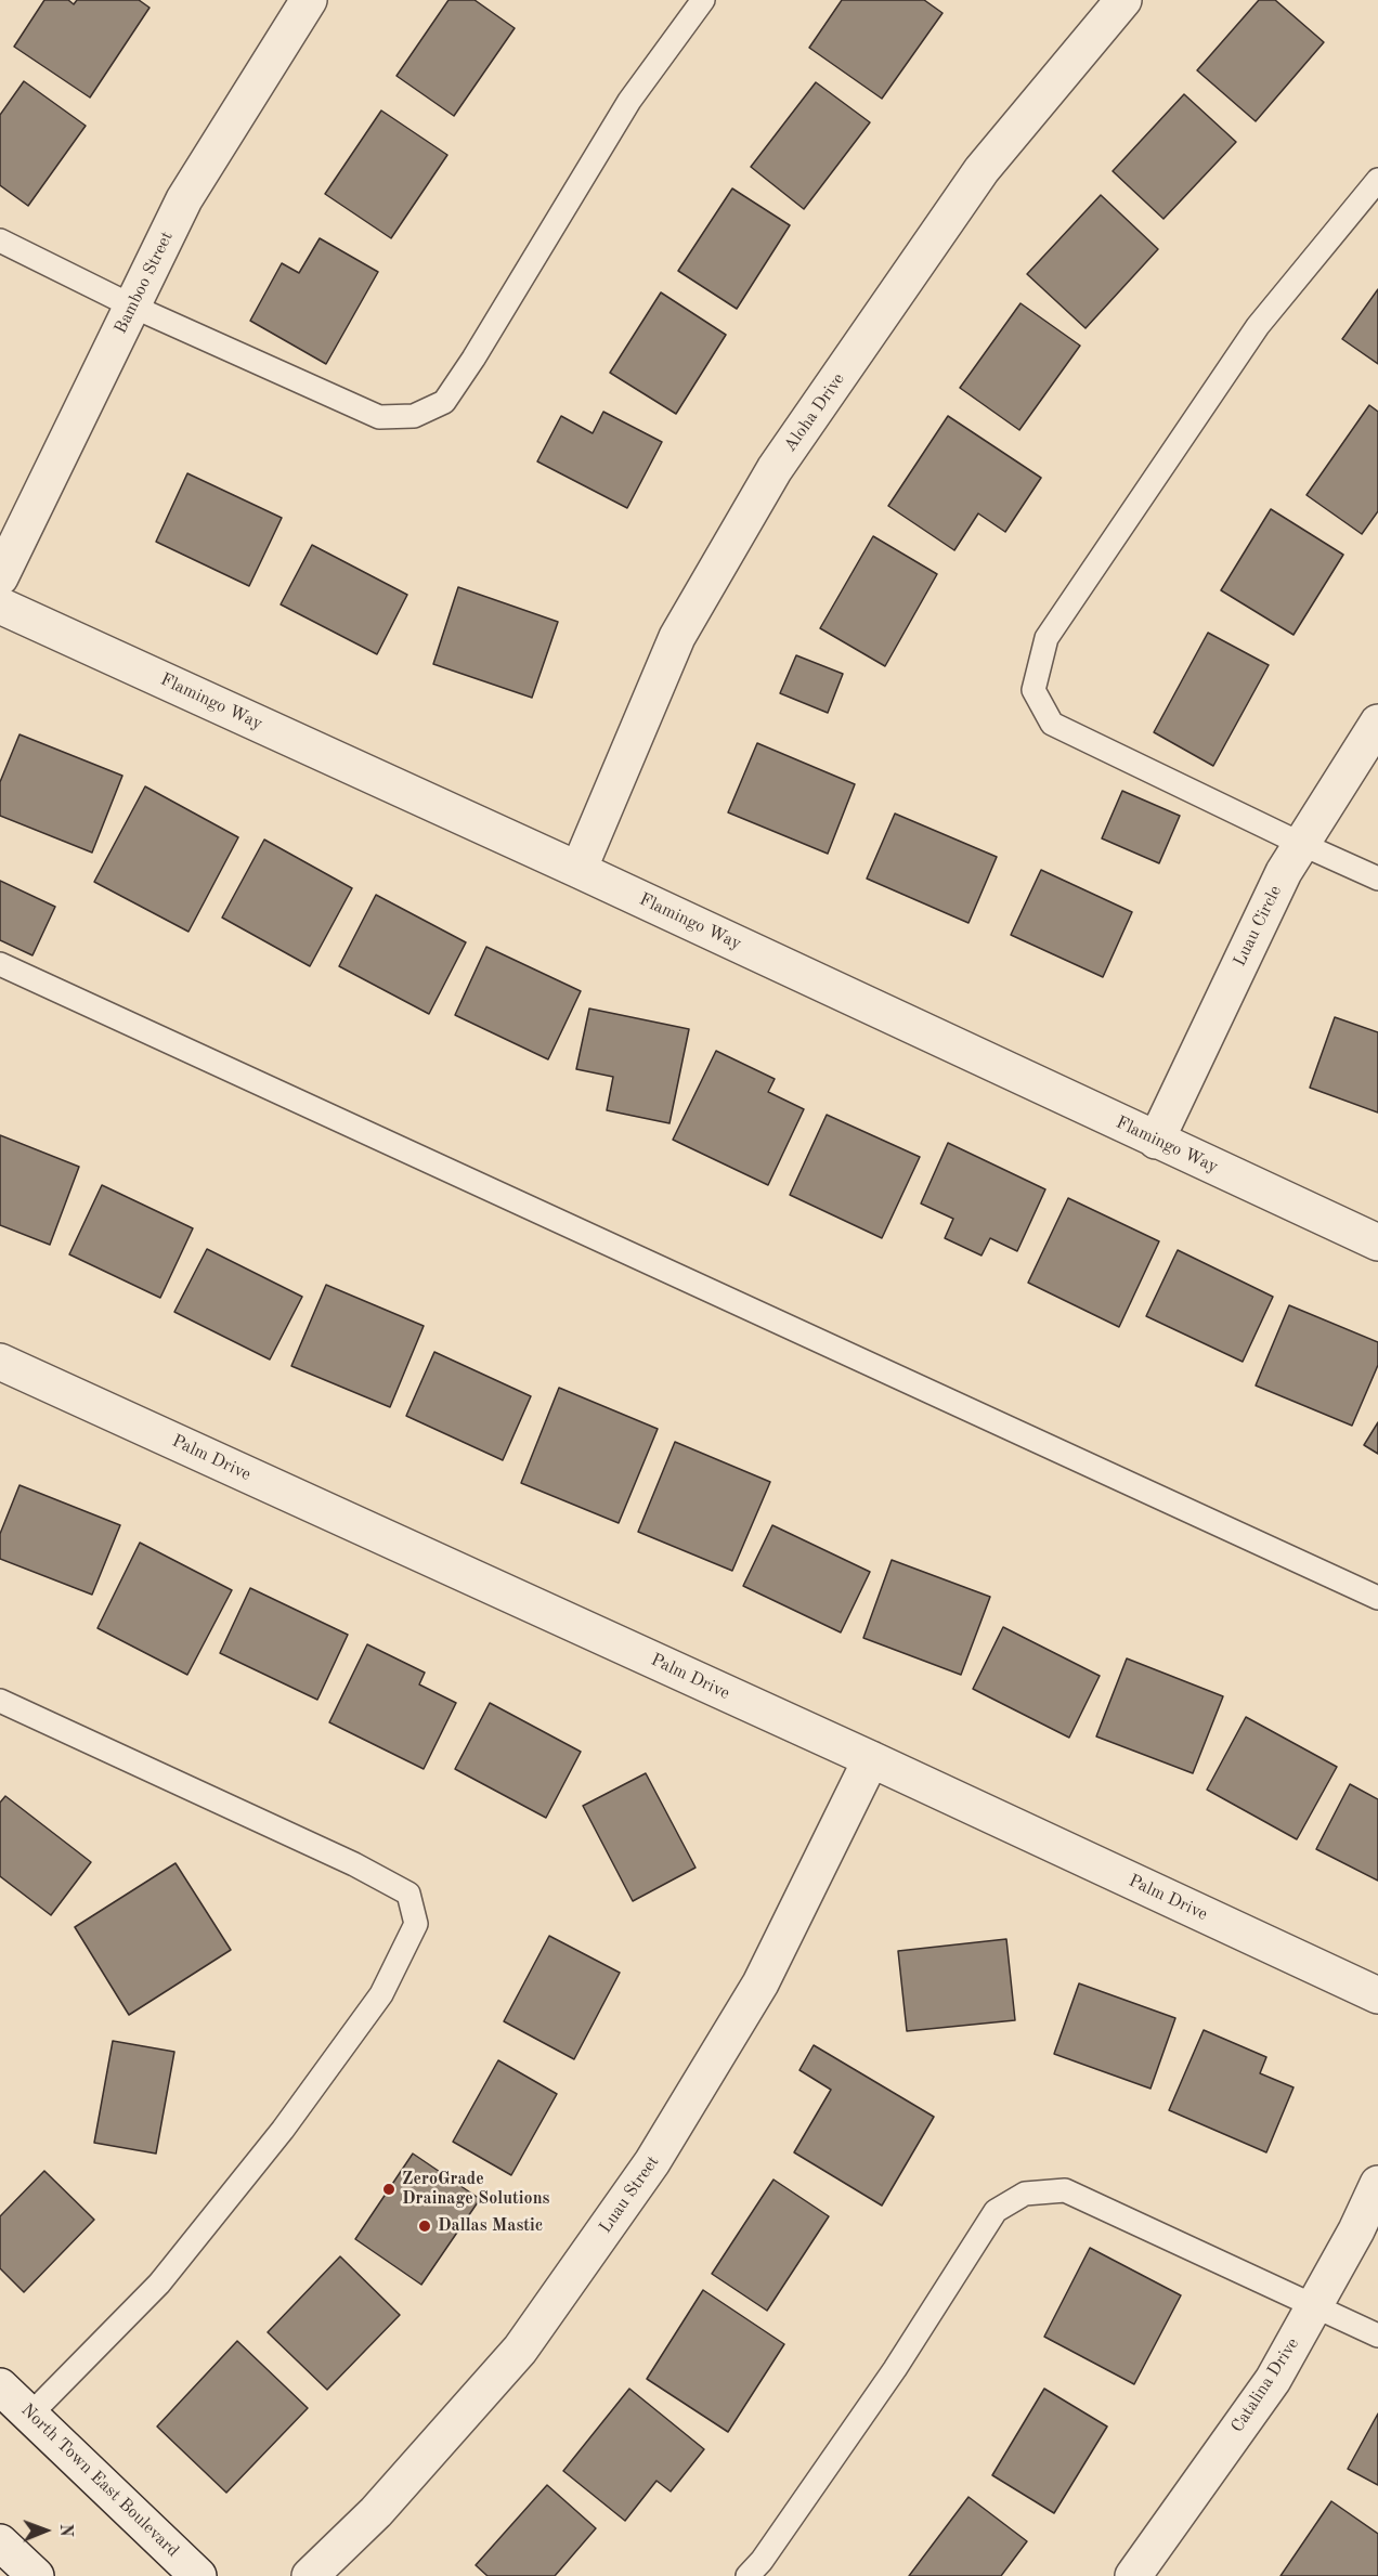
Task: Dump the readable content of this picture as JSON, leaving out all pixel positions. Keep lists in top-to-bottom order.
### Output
{
  "streets": {
    "street": [
      "Bamboo Street",
      "Aloha Drive",
      "Flamingo Way",
      "Luau Circle",
      "Palm Drive",
      "Luau Street",
      "Catalina Drive",
      "North Town East Boulevard"
    ]
  },
  "crossings": [
    ["Aloha Drive", "Flamingo Way"],
    ["Flamingo Way", "Luau Circle"],
    ["Palm Drive", "Luau Street"]
  ],
  "places": ["ZeroGrade Drainage Solutions", "Dallas Mastic"],
  "north": "right"
}
